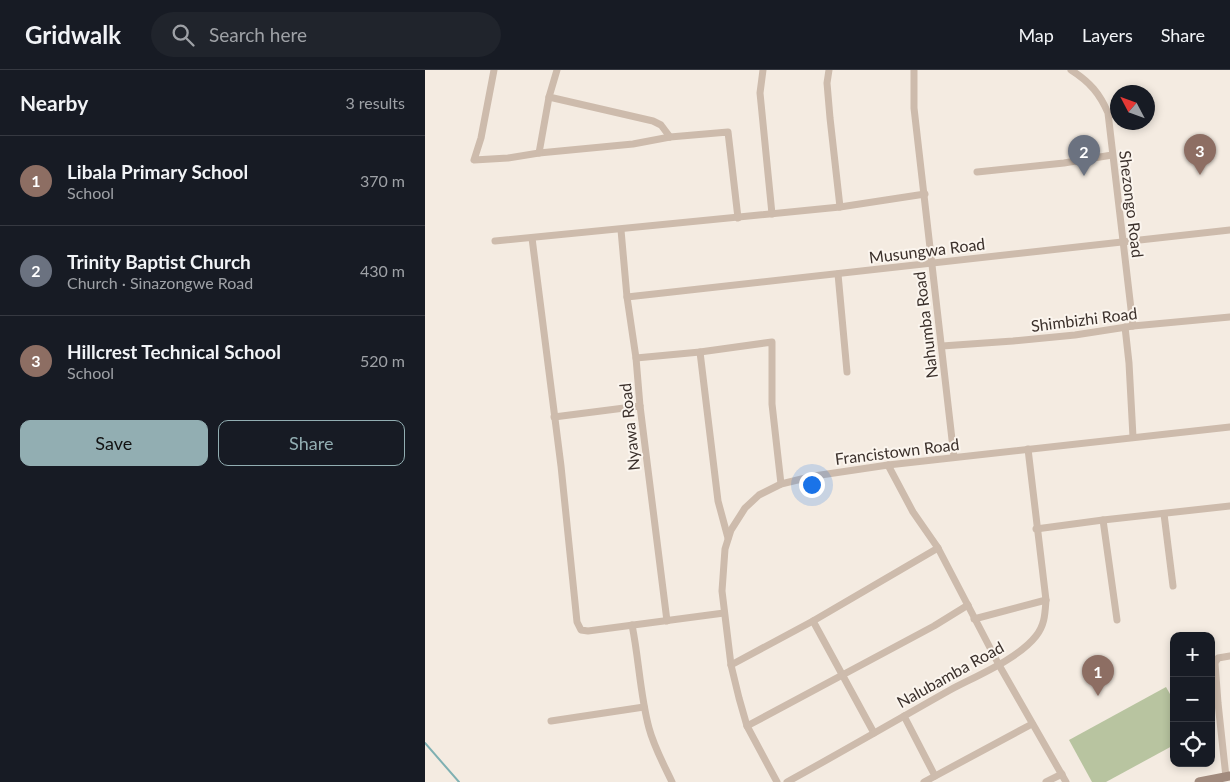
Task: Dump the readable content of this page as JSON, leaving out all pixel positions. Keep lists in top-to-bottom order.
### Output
{
  "streets": {
    "street": [
      "Shezongo Road",
      "Musungwa Road",
      "Shimbizhi Road",
      "Nahumba Road",
      "Nyawa Road",
      "Francistown Road",
      "Nalubamba Road"
    ]
  },
  "crossings": [
    ["Shezongo Road", "Musungwa Road"],
    ["Shezongo Road", "Shimbizhi Road"],
    ["Musungwa Road", "Nahumba Road"],
    ["Musungwa Road", "Nyawa Road"],
    ["Shimbizhi Road", "Nahumba Road"],
    ["Nahumba Road", "Francistown Road"],
    ["Francistown Road", "Nalubamba Road"]
  ],
  "north": "top left",
  "page": {
    "header": "Gridwalk",
    "search": "Search here",
    "nav": ["Map", "Layers", "Share"],
    "heading": ["Nearby", "3 results"],
    "pins": ["3", "2", "1"],
    "list": [
      {
        "mark": "1",
        "name": "Libala Primary School",
        "note": "School",
        "value": "370 m"
      },
      {
        "mark": "2",
        "name": "Trinity Baptist Church",
        "note": "Church · Sinazongwe Road",
        "value": "430 m"
      },
      {
        "mark": "3",
        "name": "Hillcrest Technical School",
        "note": "School",
        "value": "520 m"
      }
    ],
    "buttons": ["Save", "Share"],
    "map_buttons": ["+", "−"]
  }
}
